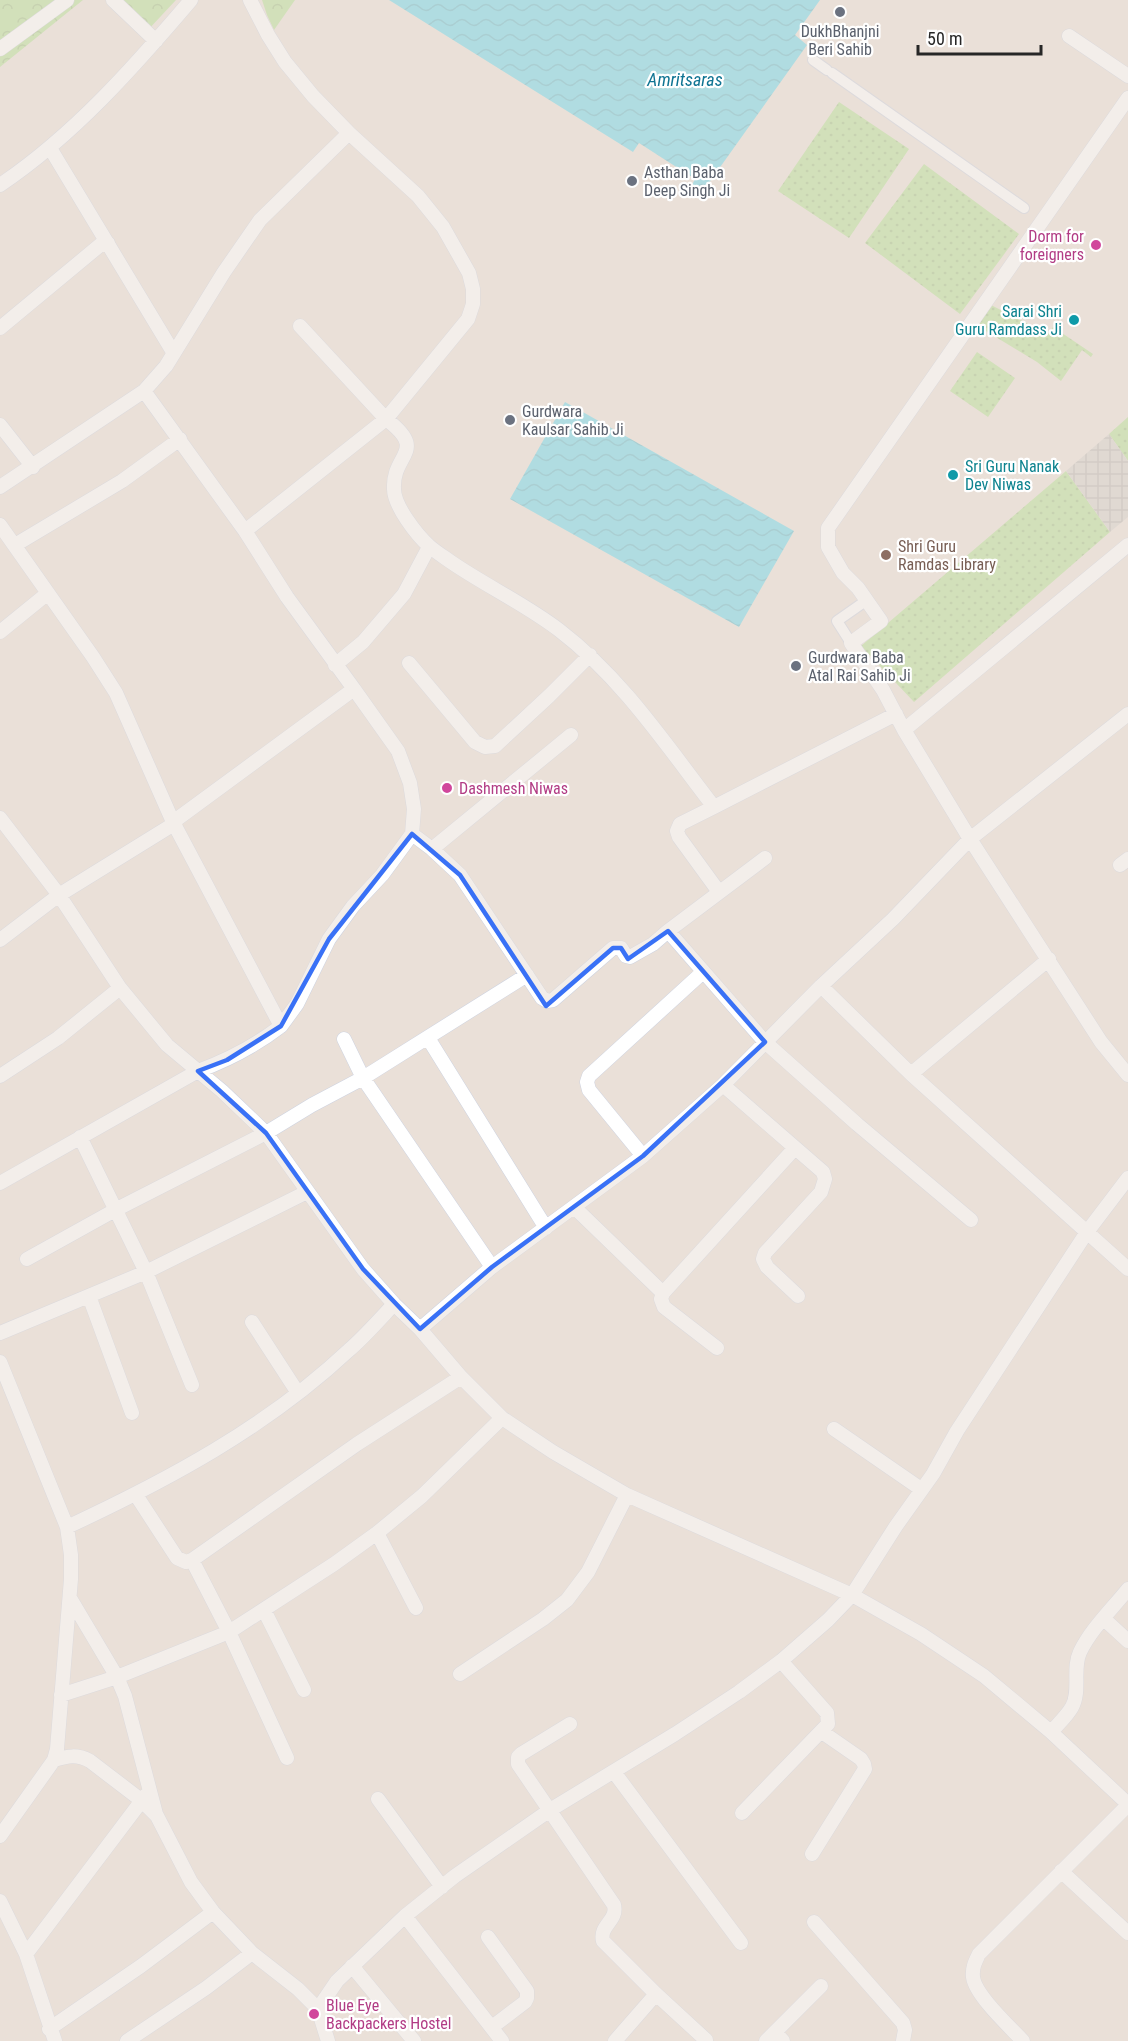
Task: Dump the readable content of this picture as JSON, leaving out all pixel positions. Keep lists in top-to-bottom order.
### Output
{
  "water": ["Amritsaras"],
  "places": [
    "DukhBhanjni Beri Sahib",
    "Asthan Baba Deep Singh Ji",
    "Dorm for foreigners",
    "Sarai Shri Guru Ramdass Ji",
    "Gurdwara Kaulsar Sahib Ji",
    "Sri Guru Nanak Dev Niwas",
    "Shri Guru Ramdas Library",
    "Gurdwara Baba Atal Rai Sahib Ji",
    "Dashmesh Niwas",
    "Blue Eye Backpackers Hostel"
  ],
  "scale_bar": "50 m"
}
